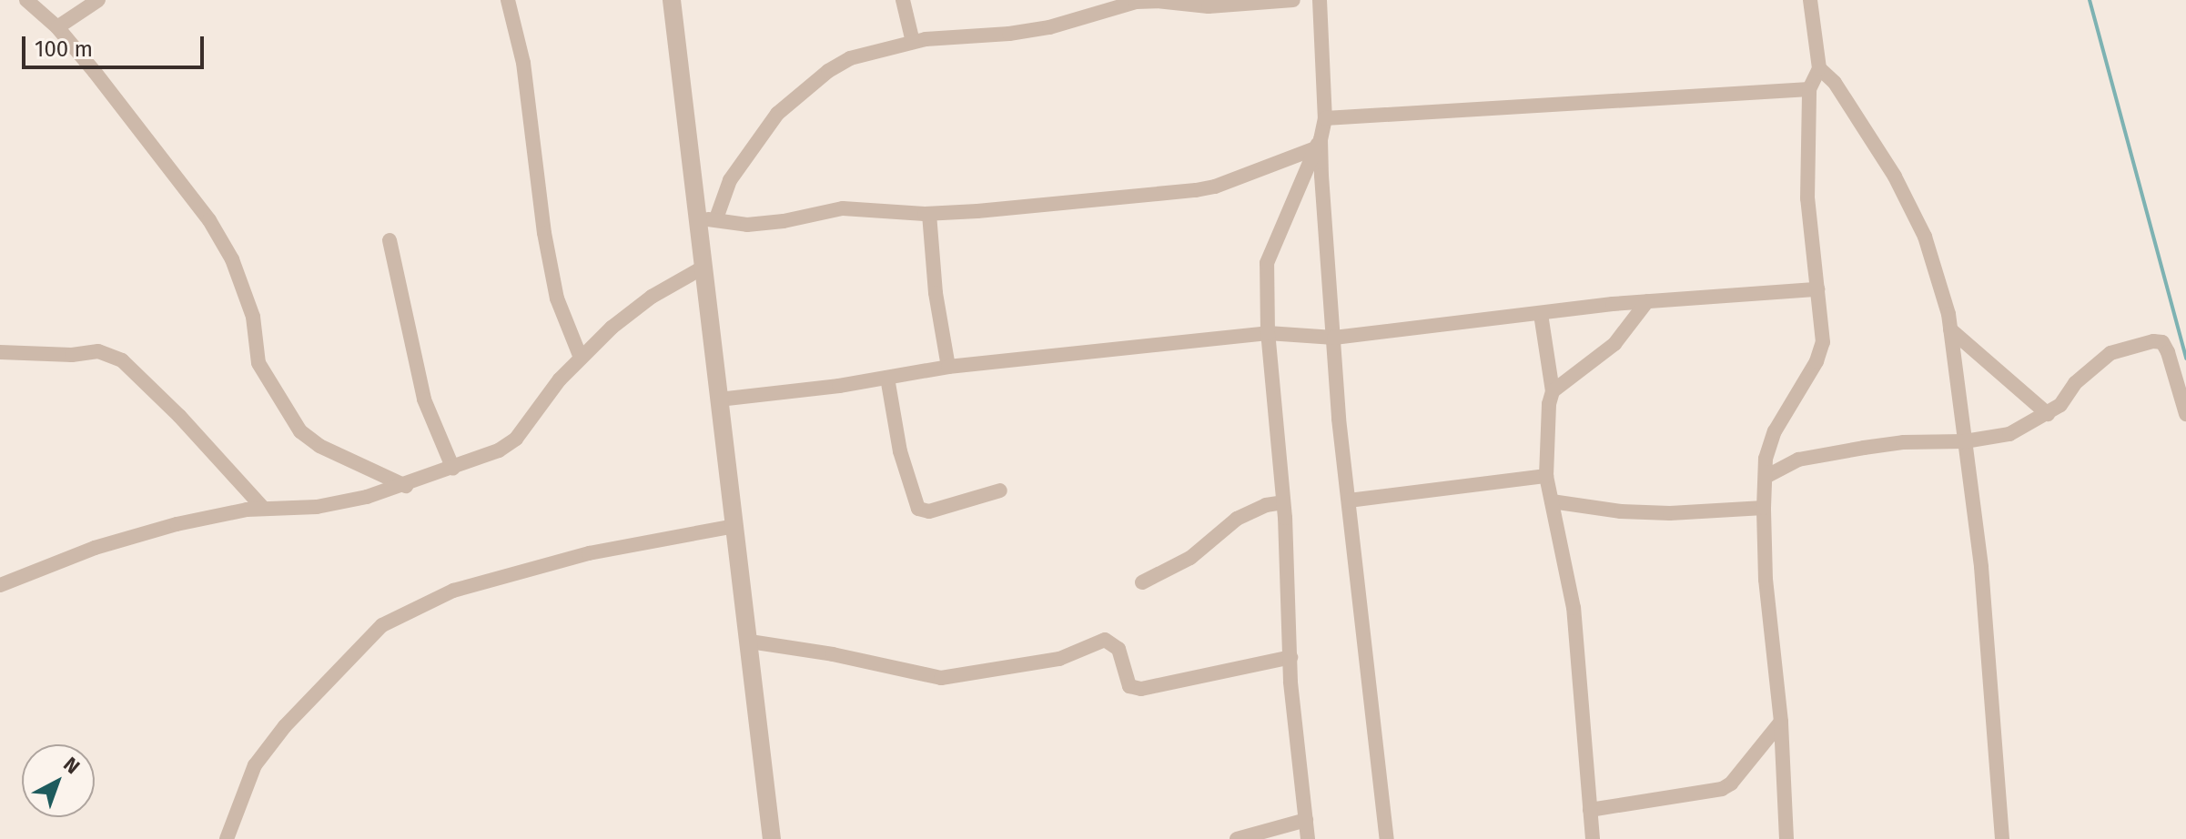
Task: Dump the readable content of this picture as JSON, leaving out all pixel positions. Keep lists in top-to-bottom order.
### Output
{
  "scale_bar": "100 m",
  "north": "top right"
}
